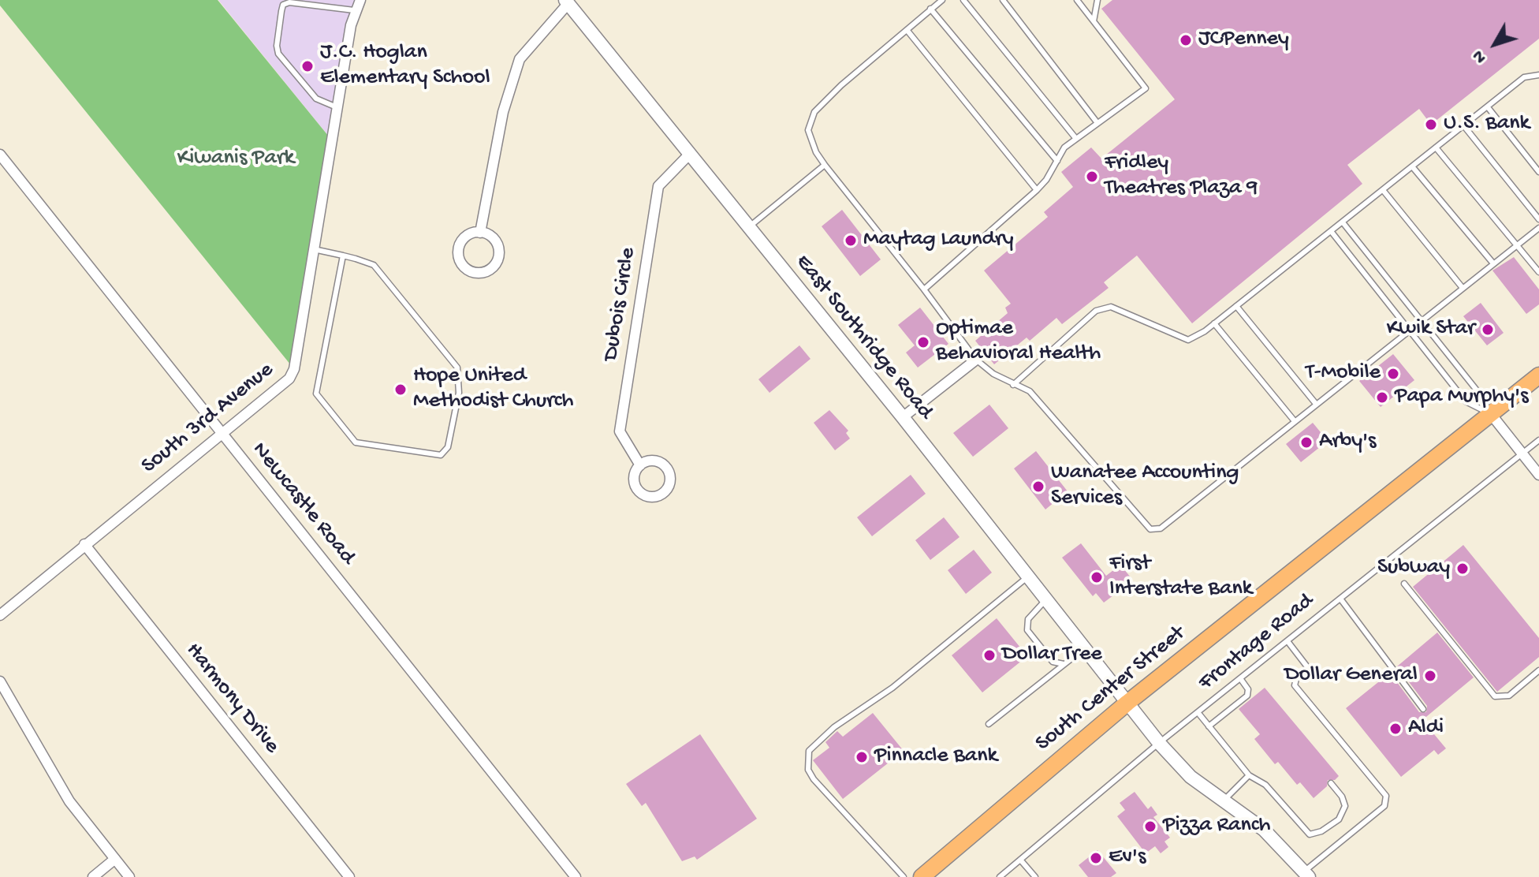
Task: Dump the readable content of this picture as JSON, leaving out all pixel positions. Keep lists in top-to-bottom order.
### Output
{
  "streets": {
    "main road": ["South Center Street"],
    "street": [
      "Dubois Circle",
      "East Southridge Road",
      "South 3rd Avenue",
      "Newcastle Road",
      "Harmony Drive"
    ],
    "lane": ["Frontage Road"]
  },
  "crossings": [
    ["Dubois Circle", "East Southridge Road"],
    ["East Southridge Road", "Frontage Road"],
    ["East Southridge Road", "South Center Street"],
    ["South 3rd Avenue", "Newcastle Road"],
    ["South 3rd Avenue", "Harmony Drive"]
  ],
  "parks": ["Kiwanis Park"],
  "places": [
    "JCPenney",
    "J.C. Hoglan Elementary School",
    "U.S. Bank",
    "Fridley Theatres Plaza 9",
    "Maytag Laundry",
    "Kwik Star",
    "Optimae Behavioral Health",
    "T-Mobile",
    "Hope United Methodist Church",
    "Papa Murphy's",
    "Arby's",
    "Wanatee Accounting Services",
    "Subway",
    "First Interstate Bank",
    "Dollar Tree",
    "Dollar General",
    "Aldi",
    "Pinnacle Bank",
    "Pizza Ranch",
    "Ev's"
  ],
  "north": "bottom left"
}
